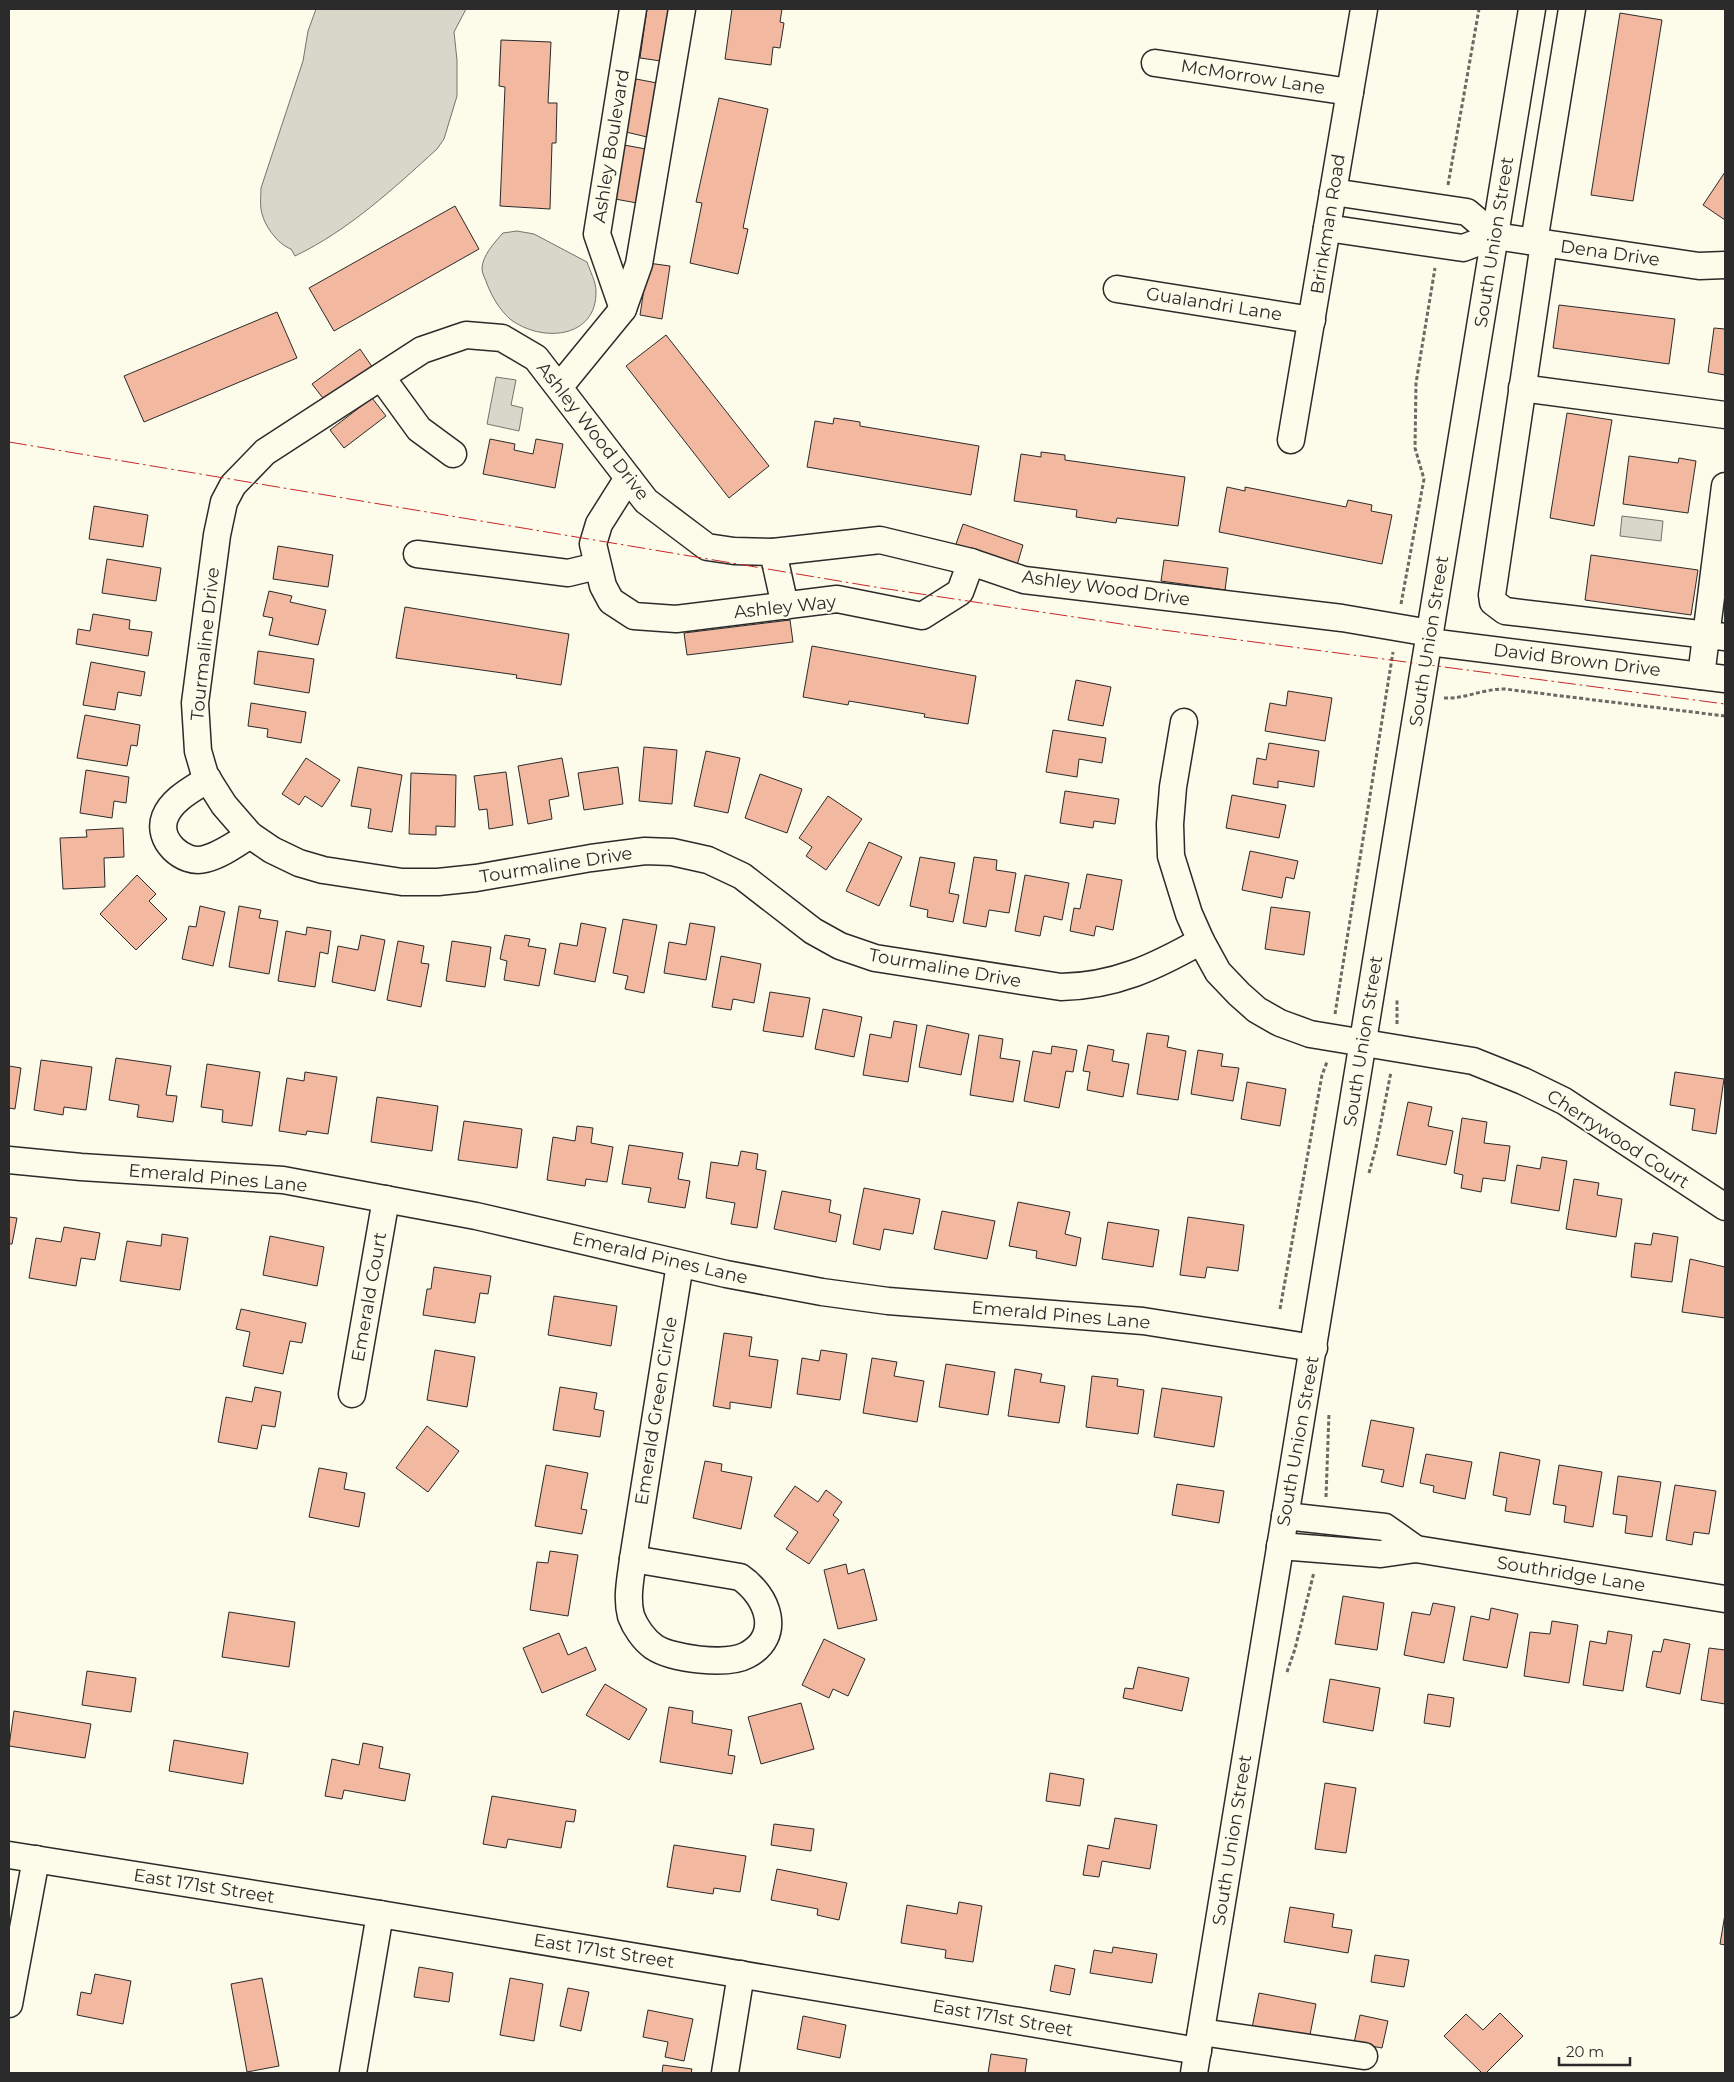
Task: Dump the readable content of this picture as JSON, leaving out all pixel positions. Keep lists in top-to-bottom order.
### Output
{
  "streets": {
    "street": [
      "McMorrow Lane",
      "Ashley Boulevard",
      "Brinkman Road",
      "South Union Street",
      "Dena Drive",
      "Gualandri Lane",
      "Ashley Wood Drive",
      "Ashley Way",
      "Tourmaline Drive",
      "David Brown Drive",
      "Cherrywood Court",
      "Emerald Pines Lane",
      "Emerald Court",
      "Emerald Green Circle",
      "Southridge Lane",
      "East 171st Street"
    ]
  },
  "crossings": [
    ["McMorrow Lane", "Brinkman Road"],
    ["Brinkman Road", "Gualandri Lane"],
    ["South Union Street", "Dena Drive"],
    ["South Union Street", "Ashley Wood Drive"],
    ["South Union Street", "David Brown Drive"],
    ["South Union Street", "Cherrywood Court"],
    ["South Union Street", "Emerald Pines Lane"],
    ["South Union Street", "Southridge Lane"],
    ["South Union Street", "East 171st Street"],
    ["Ashley Wood Drive", "Ashley Way"],
    ["Ashley Wood Drive", "Tourmaline Drive"],
    ["Ashley Wood Drive", "David Brown Drive"],
    ["Tourmaline Drive", "Cherrywood Court"],
    ["Emerald Pines Lane", "Emerald Court"],
    ["Emerald Pines Lane", "Emerald Green Circle"]
  ],
  "scale_bar": "20 m"
}
